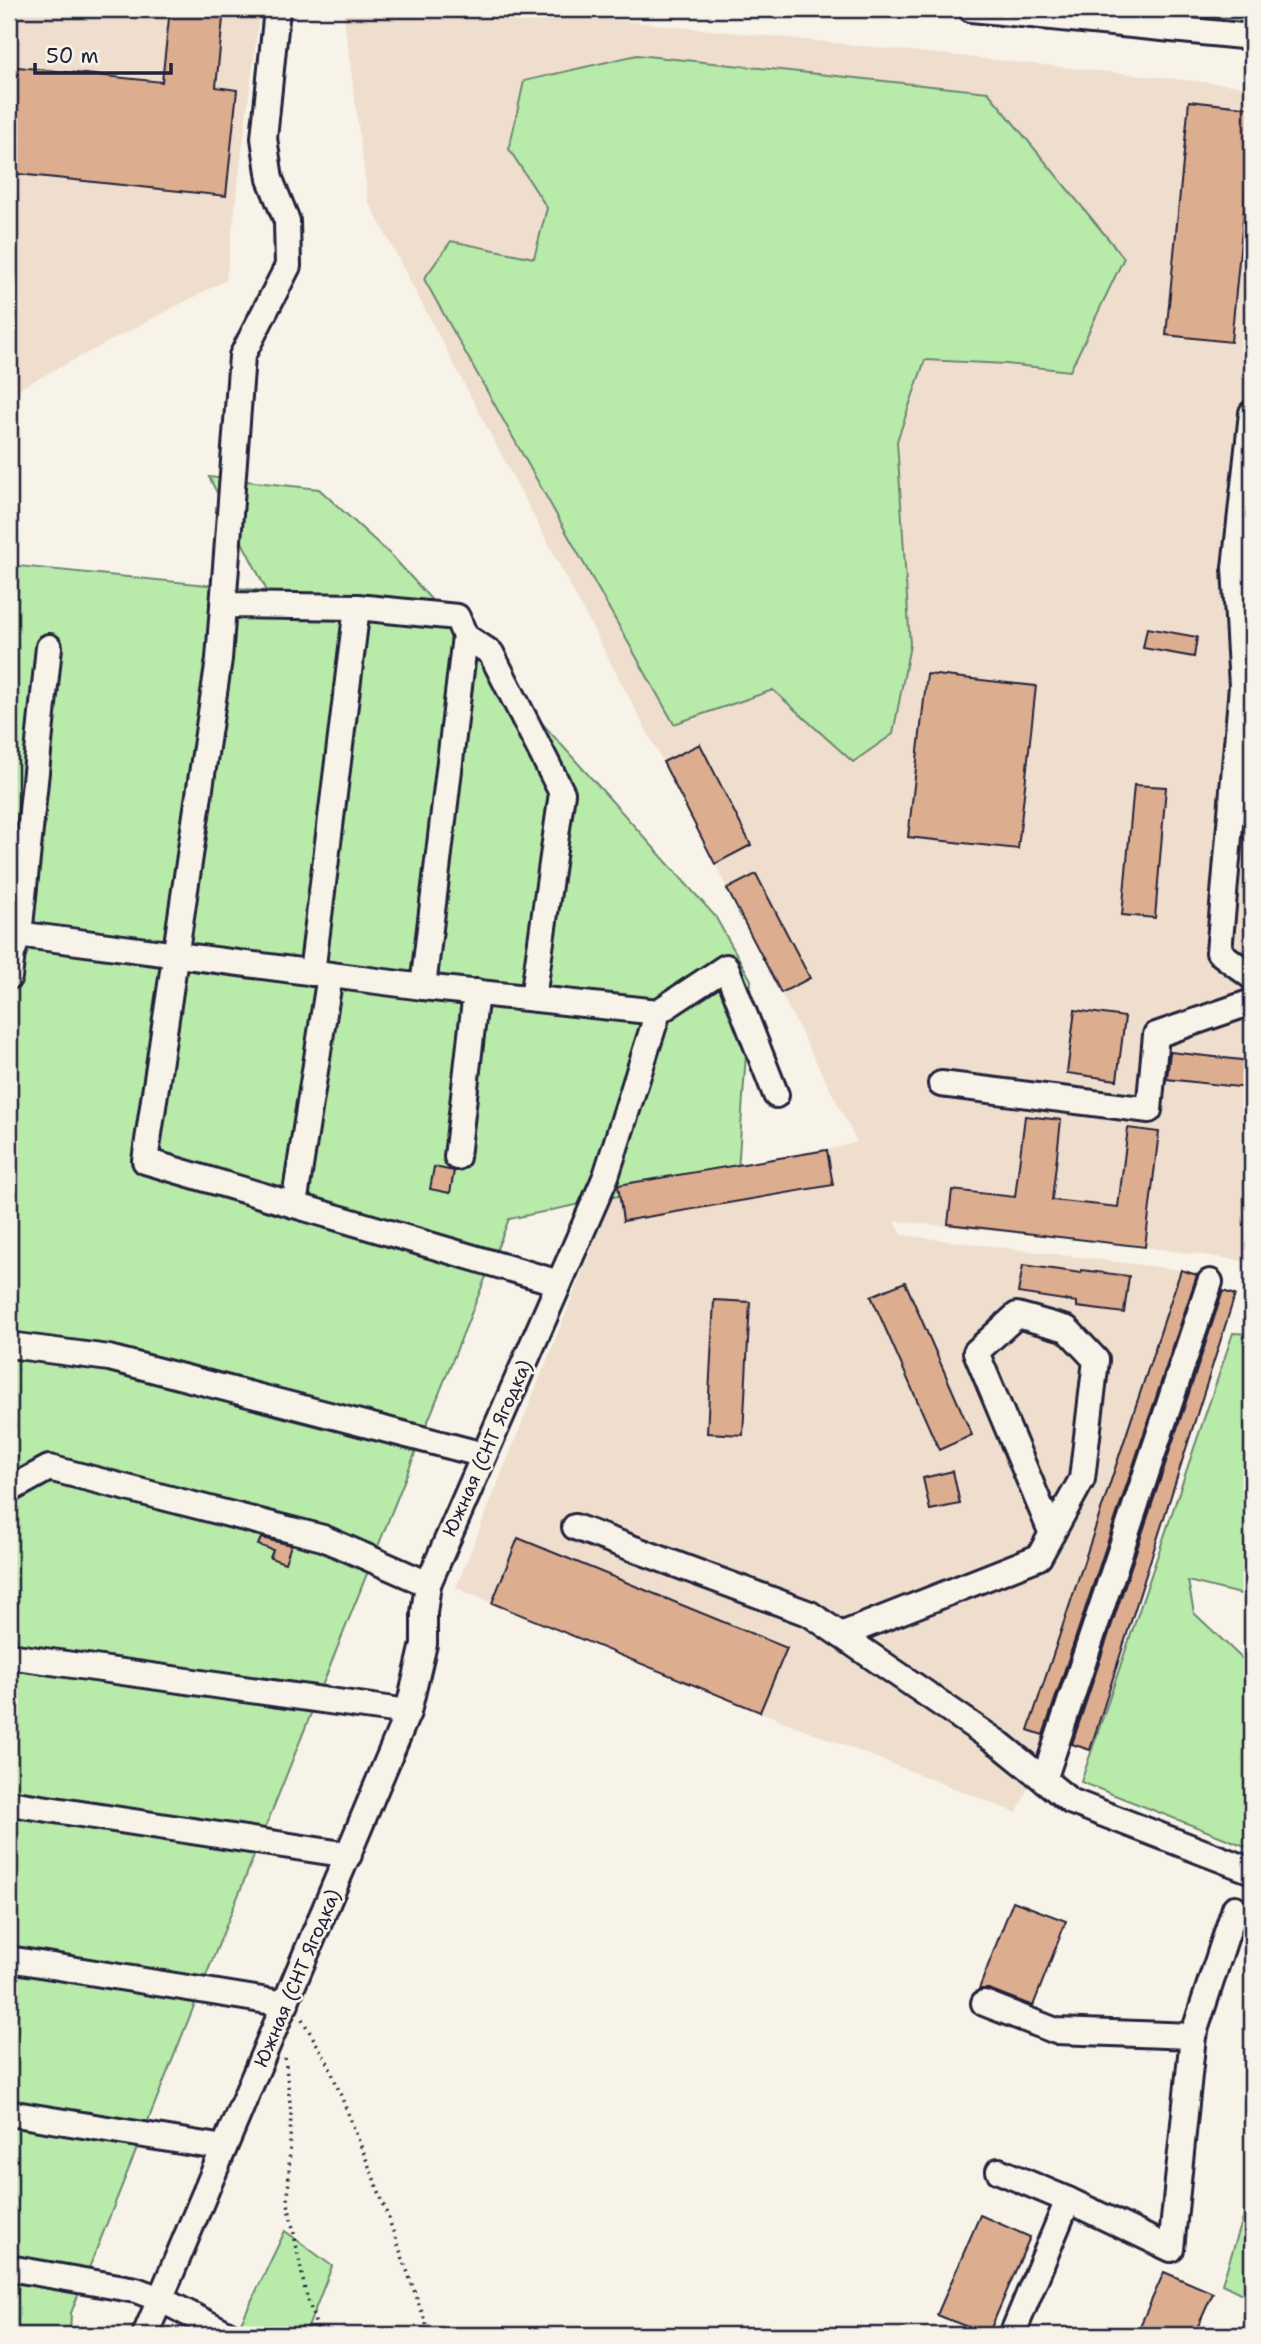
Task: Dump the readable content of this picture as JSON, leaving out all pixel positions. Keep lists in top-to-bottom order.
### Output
{
  "streets": {
    "street": ["Южная (СНТ Ягодка)"]
  },
  "scale_bar": "50 m"
}
